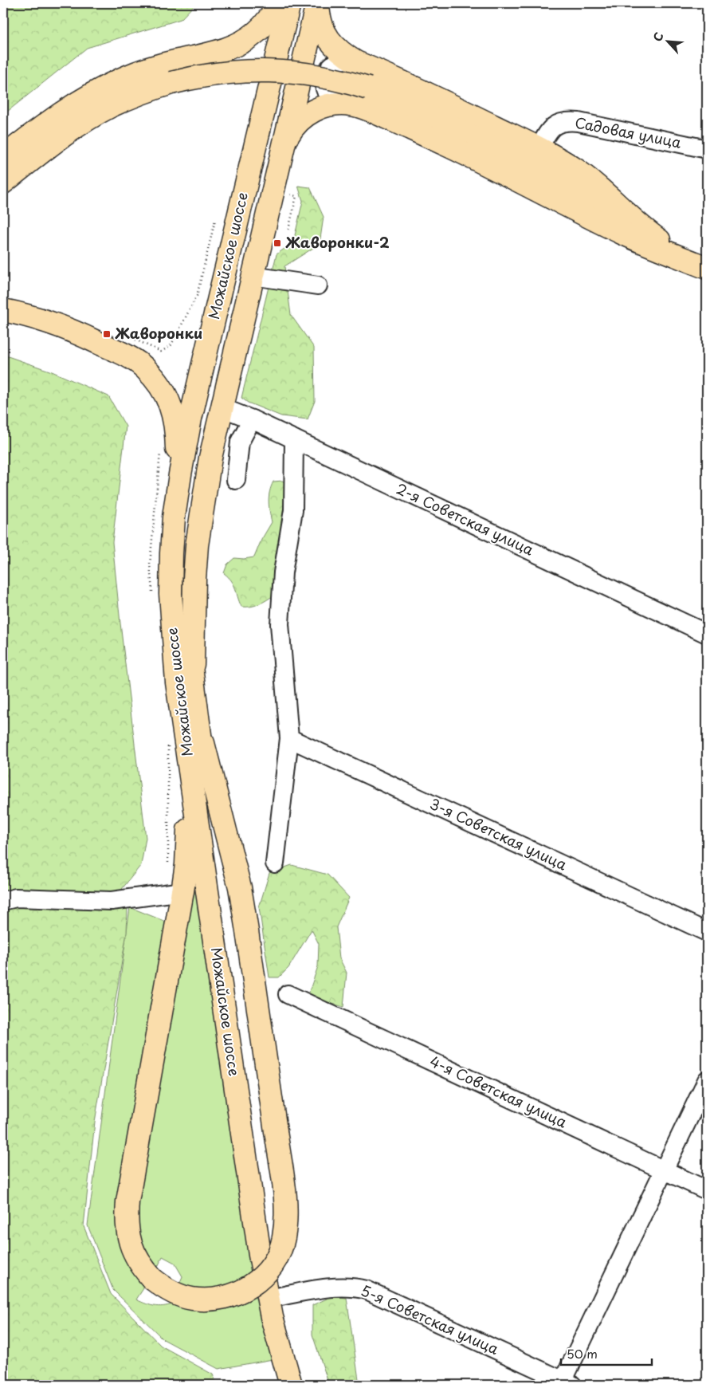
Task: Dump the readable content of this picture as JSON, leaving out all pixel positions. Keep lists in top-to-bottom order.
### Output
{
  "streets": {
    "main road": ["Можайское шоссе"],
    "street": [
      "Садовая улица",
      "2-я Советская улица",
      "3-я Советская улица",
      "4-я Советская улица",
      "5-я Советская улица"
    ]
  },
  "crossings": [
    ["Можайское шоссе", "5-я Советская улица"]
  ],
  "places": {
    "transit": ["Жаворонки-2", "Жаворонки"]
  },
  "scale_bar": "50 m",
  "north": "top left"
}
